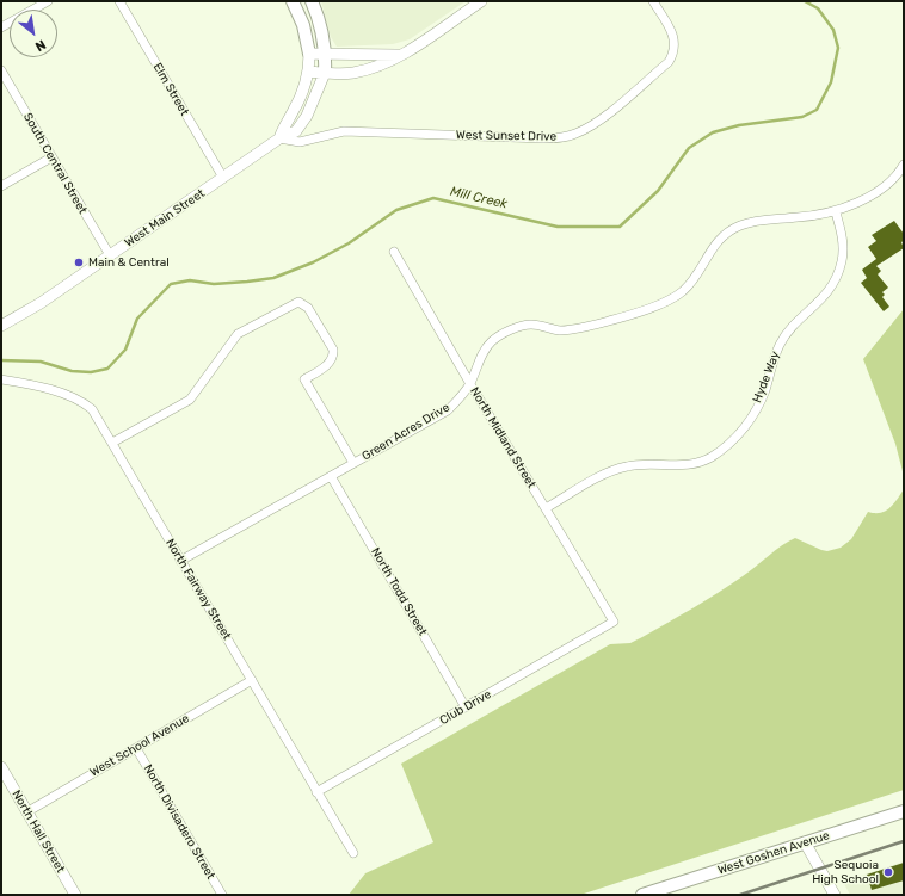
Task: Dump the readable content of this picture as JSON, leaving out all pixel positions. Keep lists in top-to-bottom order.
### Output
{
  "streets": {
    "main road": ["West Goshen Avenue"],
    "street": [
      "Elm Street",
      "West Sunset Drive",
      "South Central Street",
      "West Main Street",
      "Hyde Way",
      "Green Acres Drive",
      "North Midland Street",
      "North Fairway Street",
      "North Todd Street",
      "Club Drive",
      "West School Avenue",
      "North Divisadero Street",
      "North Hall Street"
    ]
  },
  "crossings": [
    ["Elm Street", "West Main Street"],
    ["West Sunset Drive", "West Main Street"],
    ["South Central Street", "West Main Street"],
    ["Hyde Way", "Green Acres Drive"],
    ["Hyde Way", "North Midland Street"],
    ["Green Acres Drive", "North Midland Street"],
    ["Green Acres Drive", "North Fairway Street"],
    ["Green Acres Drive", "North Todd Street"],
    ["North Midland Street", "Club Drive"],
    ["North Fairway Street", "Club Drive"],
    ["North Fairway Street", "West School Avenue"],
    ["North Todd Street", "Club Drive"],
    ["West School Avenue", "North Divisadero Street"],
    ["West School Avenue", "North Hall Street"]
  ],
  "water": ["Mill Creek"],
  "places": ["Main & Central", "Sequoia High School"],
  "north": "bottom right"
}
